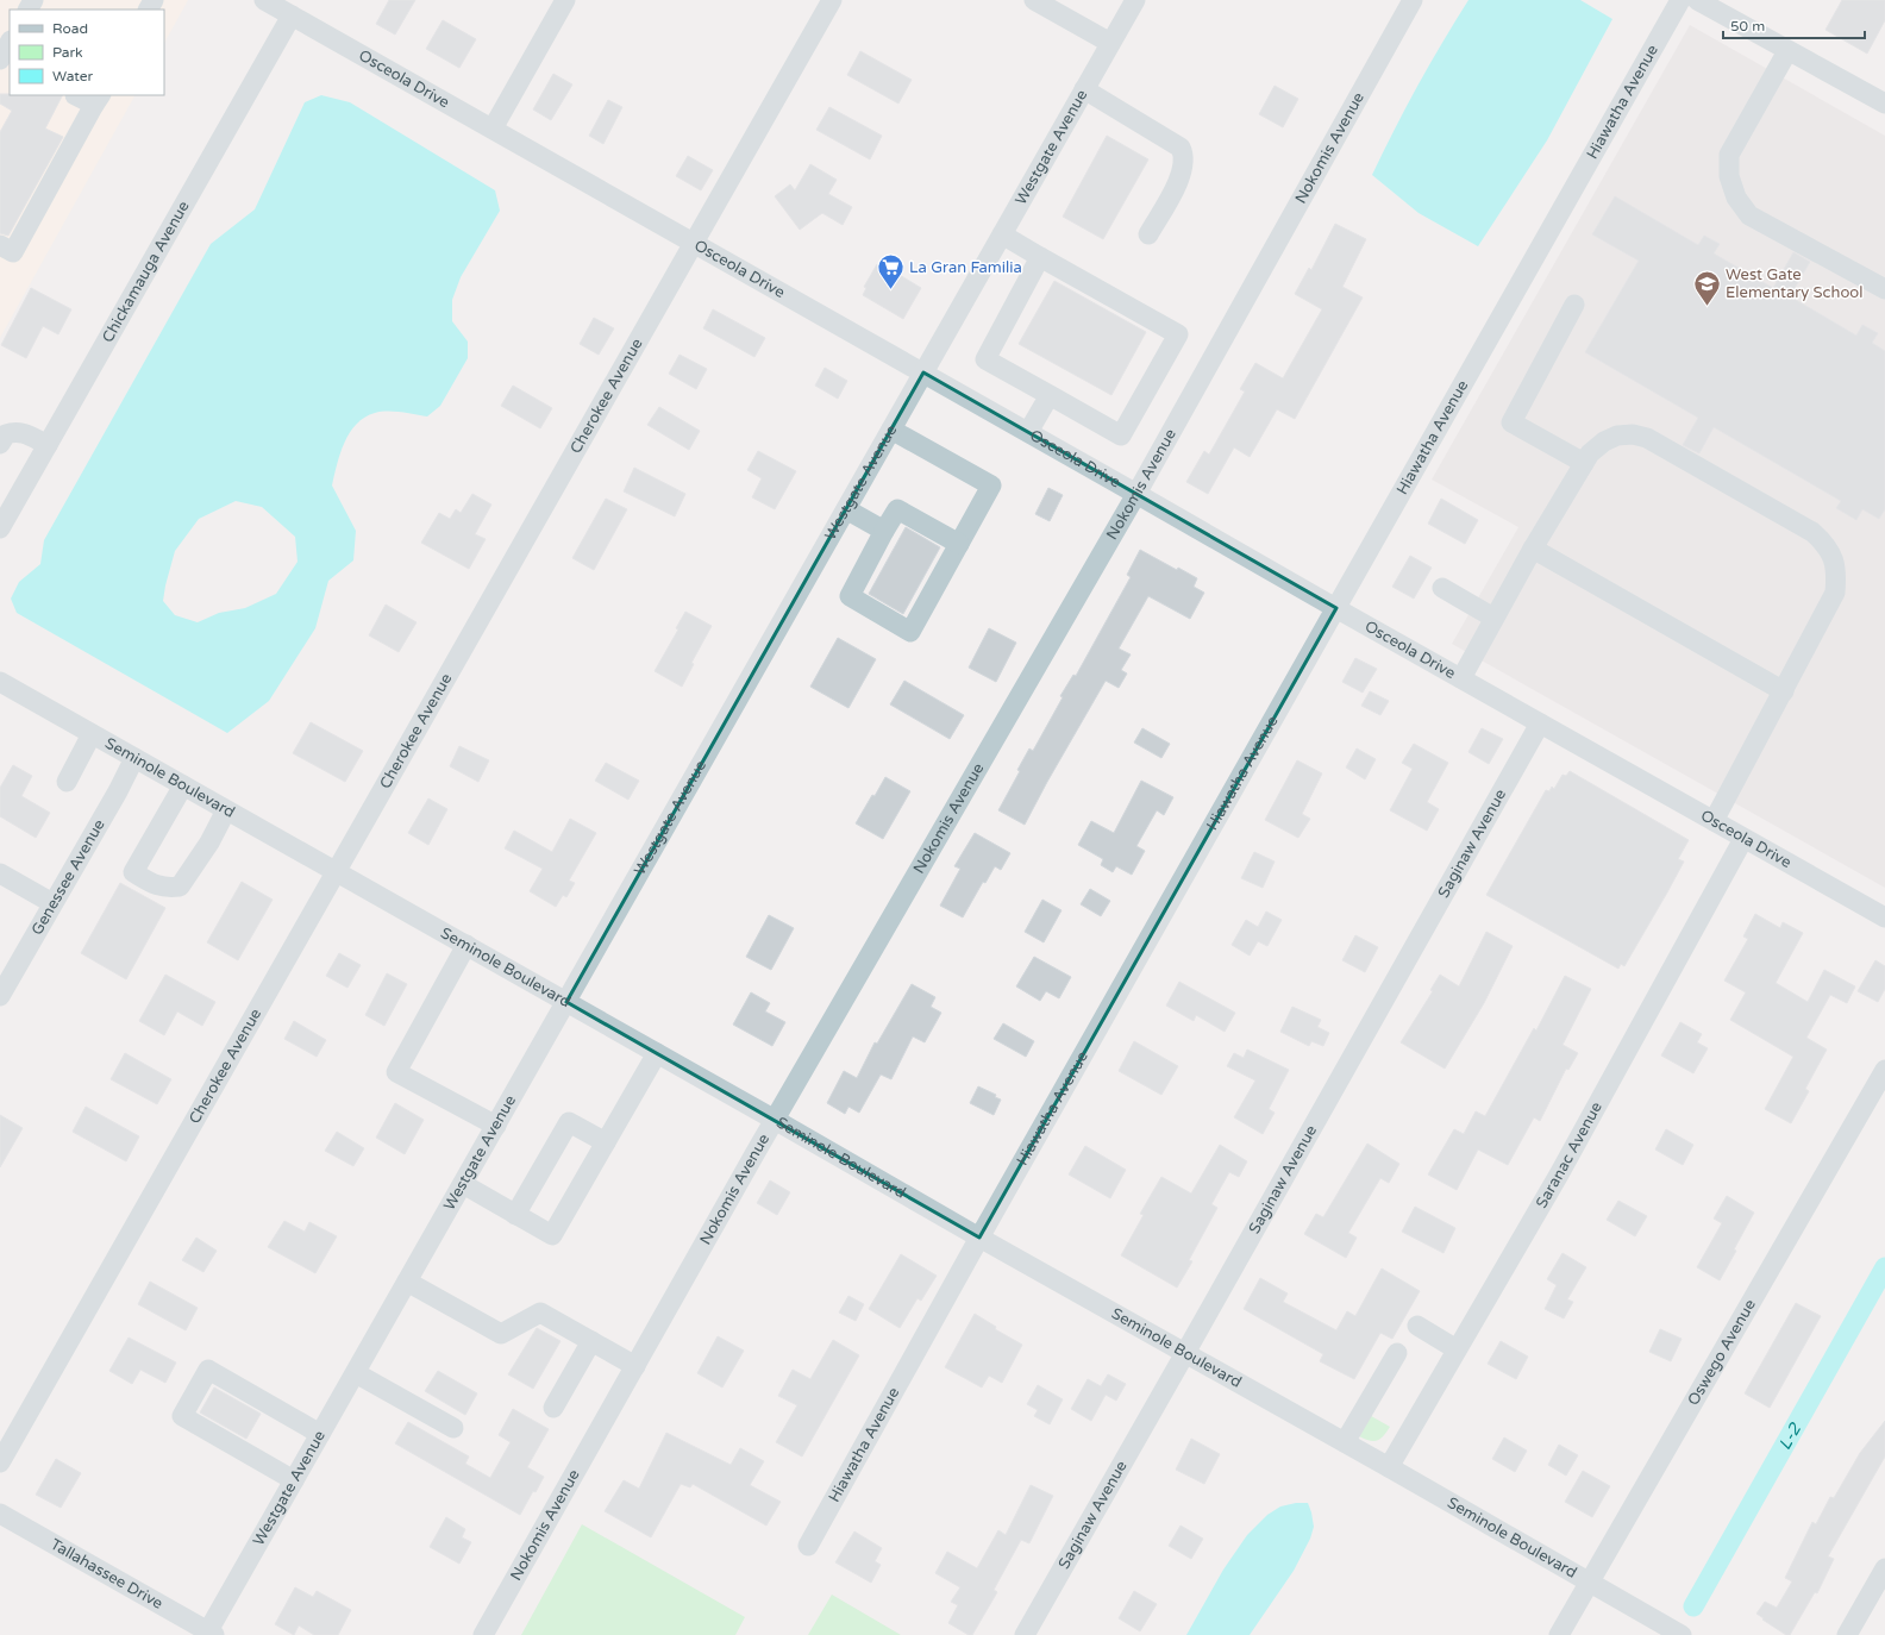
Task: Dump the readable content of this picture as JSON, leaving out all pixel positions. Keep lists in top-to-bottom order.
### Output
{
  "streets": {
    "street": [
      "Osceola Drive",
      "Hiawatha Avenue",
      "Westgate Avenue",
      "Nokomis Avenue",
      "Chickamauga Avenue",
      "Cherokee Avenue",
      "Seminole Boulevard",
      "Saginaw Avenue",
      "Genessee Avenue",
      "Saranac Avenue",
      "Oswego Avenue",
      "Tallahassee Drive"
    ]
  },
  "crossings": [
    ["Osceola Drive", "Hiawatha Avenue"],
    ["Osceola Drive", "Westgate Avenue"],
    ["Osceola Drive", "Nokomis Avenue"],
    ["Osceola Drive", "Chickamauga Avenue"],
    ["Osceola Drive", "Cherokee Avenue"],
    ["Osceola Drive", "Saginaw Avenue"],
    ["Osceola Drive", "Saranac Avenue"],
    ["Hiawatha Avenue", "Seminole Boulevard"],
    ["Westgate Avenue", "Seminole Boulevard"],
    ["Westgate Avenue", "Tallahassee Drive"],
    ["Nokomis Avenue", "Seminole Boulevard"],
    ["Cherokee Avenue", "Seminole Boulevard"],
    ["Seminole Boulevard", "Saginaw Avenue"],
    ["Seminole Boulevard", "Genessee Avenue"],
    ["Seminole Boulevard", "Saranac Avenue"],
    ["Seminole Boulevard", "Oswego Avenue"]
  ],
  "water": ["L-2"],
  "places": {
    "supermarket": ["La Gran Familia"],
    "school or university": ["West Gate Elementary School"]
  },
  "legend": ["Road", "Park", "Water"],
  "scale_bar": "50 m"
}
